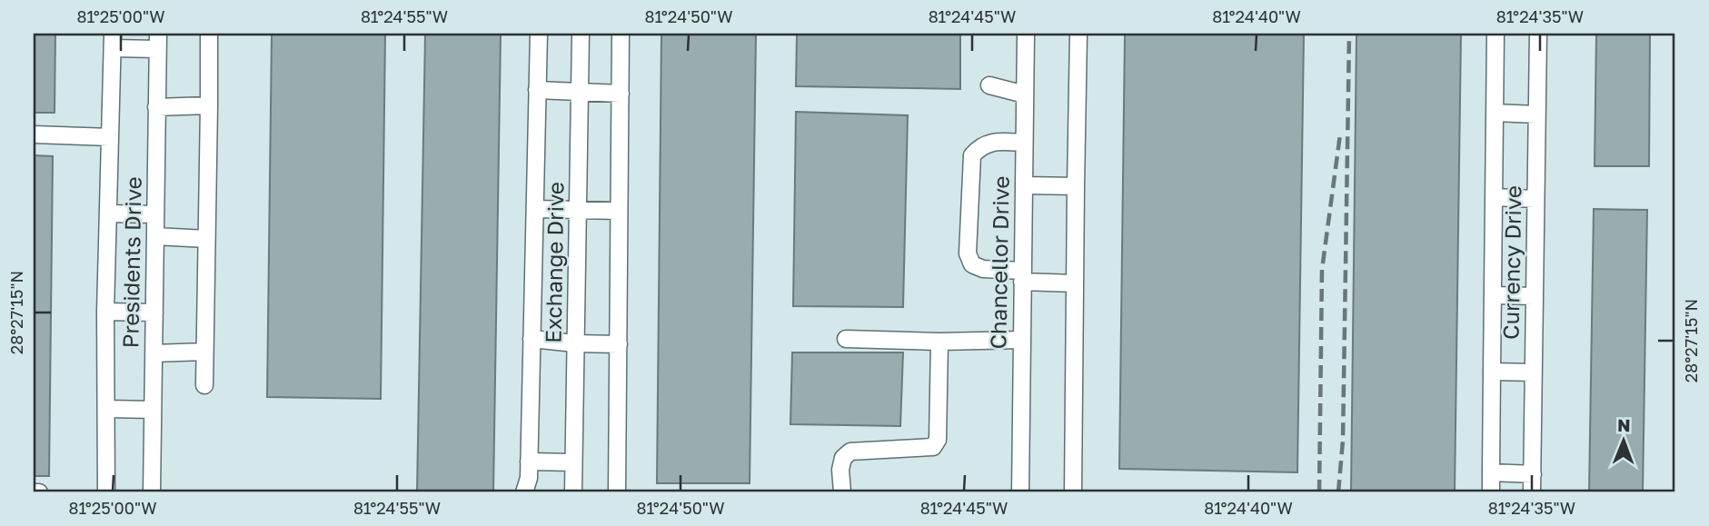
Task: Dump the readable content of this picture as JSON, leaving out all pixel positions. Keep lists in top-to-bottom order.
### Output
{
  "streets": {
    "street": [
      "Presidents Drive",
      "Exchange Drive",
      "Chancellor Drive",
      "Currency Drive"
    ]
  },
  "north": "top",
  "coordinates": [
    "81°25'00\"W",
    "81°24'55\"W",
    "81°24'50\"W",
    "81°24'45\"W",
    "81°24'40\"W",
    "81°24'35\"W",
    "28°27'15\"N"
  ]
}
